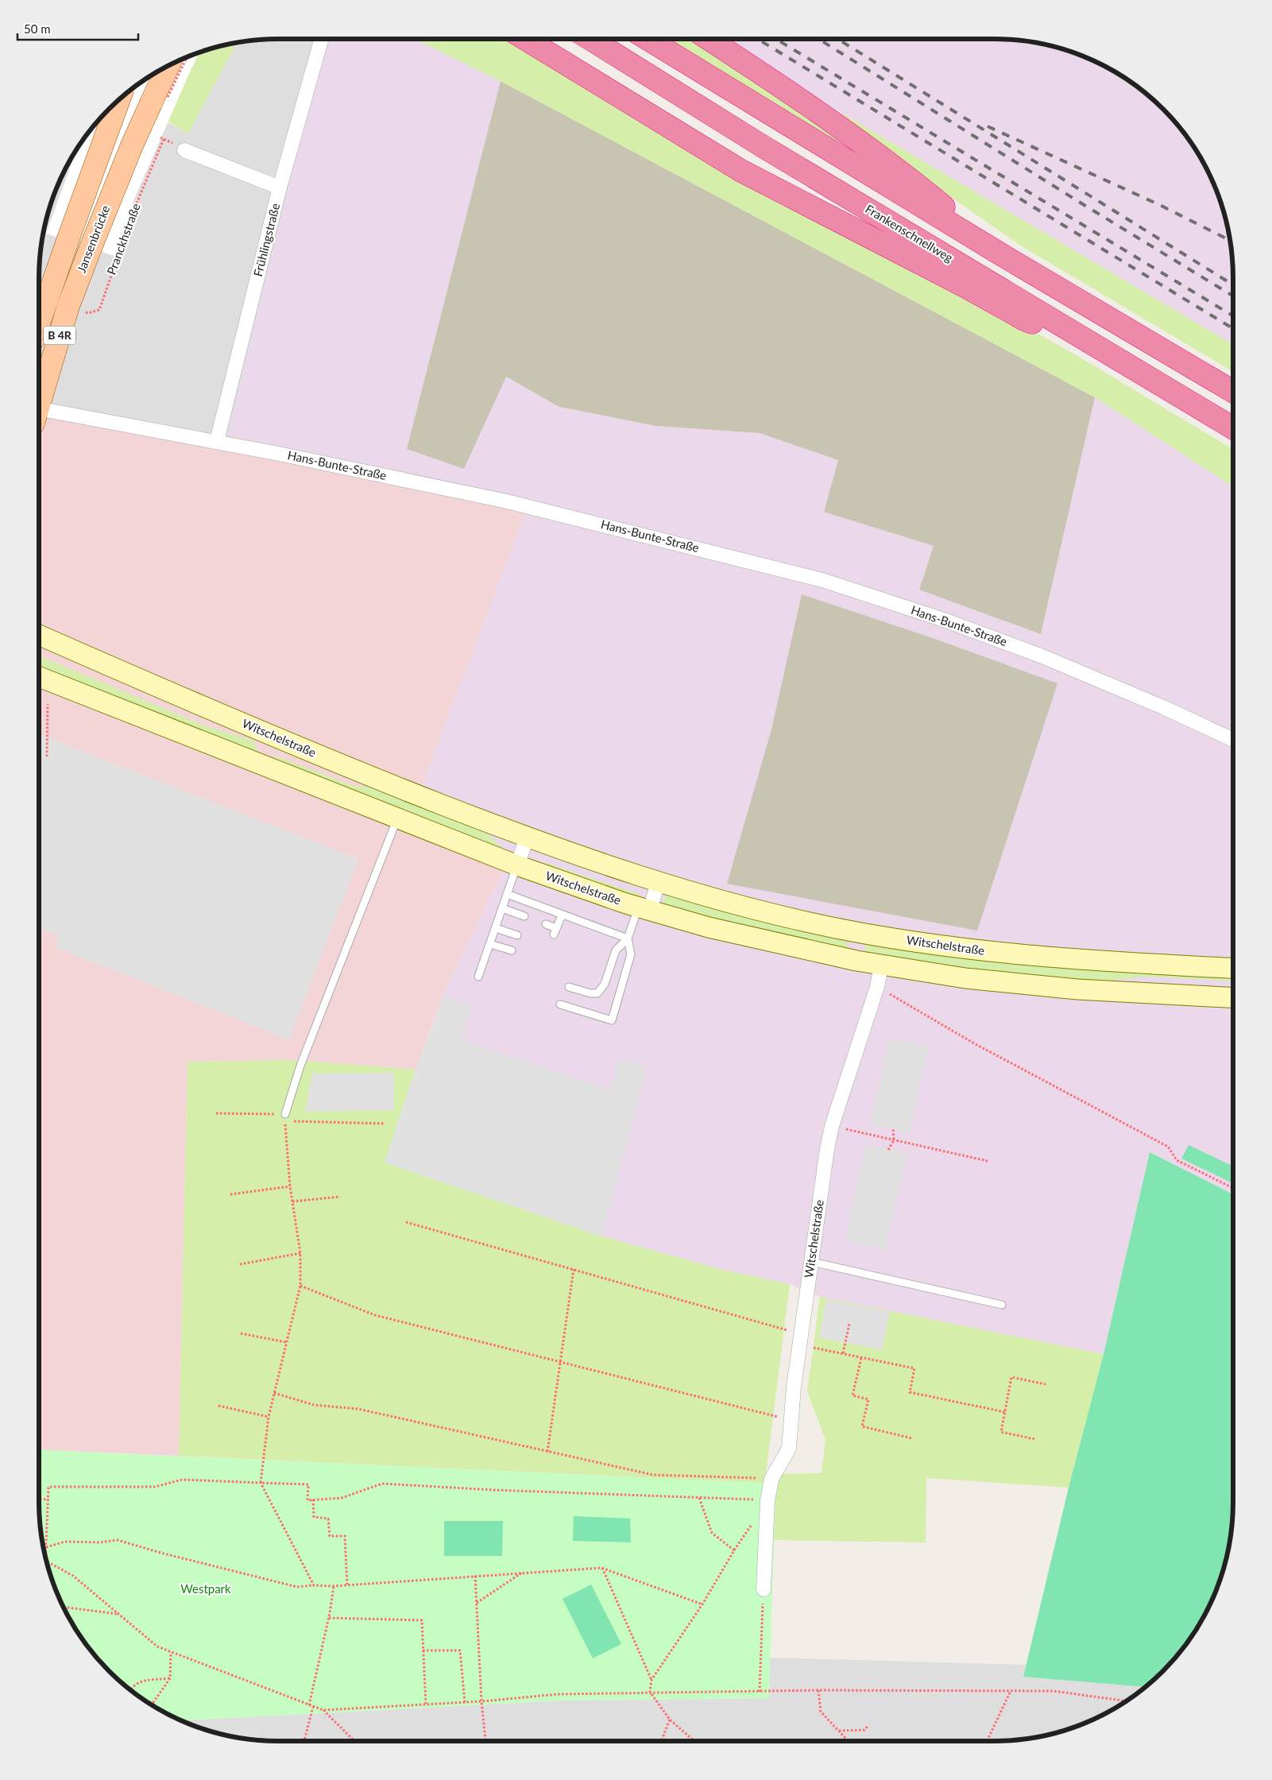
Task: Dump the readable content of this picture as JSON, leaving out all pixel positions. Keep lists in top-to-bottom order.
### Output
{
  "streets": {
    "highway": ["Frankenschnellweg"],
    "main road": ["Jansenbrücke", "B 4R"],
    "street": ["Frühlingstraße", "Hans-Bunte-Straße", "Witschelstraße"],
    "path": ["Pranckhstraße"]
  },
  "crossings": [
    ["Jansenbrücke", "Pranckhstraße"],
    ["Frühlingstraße", "Hans-Bunte-Straße"]
  ],
  "parks": ["Westpark"],
  "scale_bar": "50 m"
}
